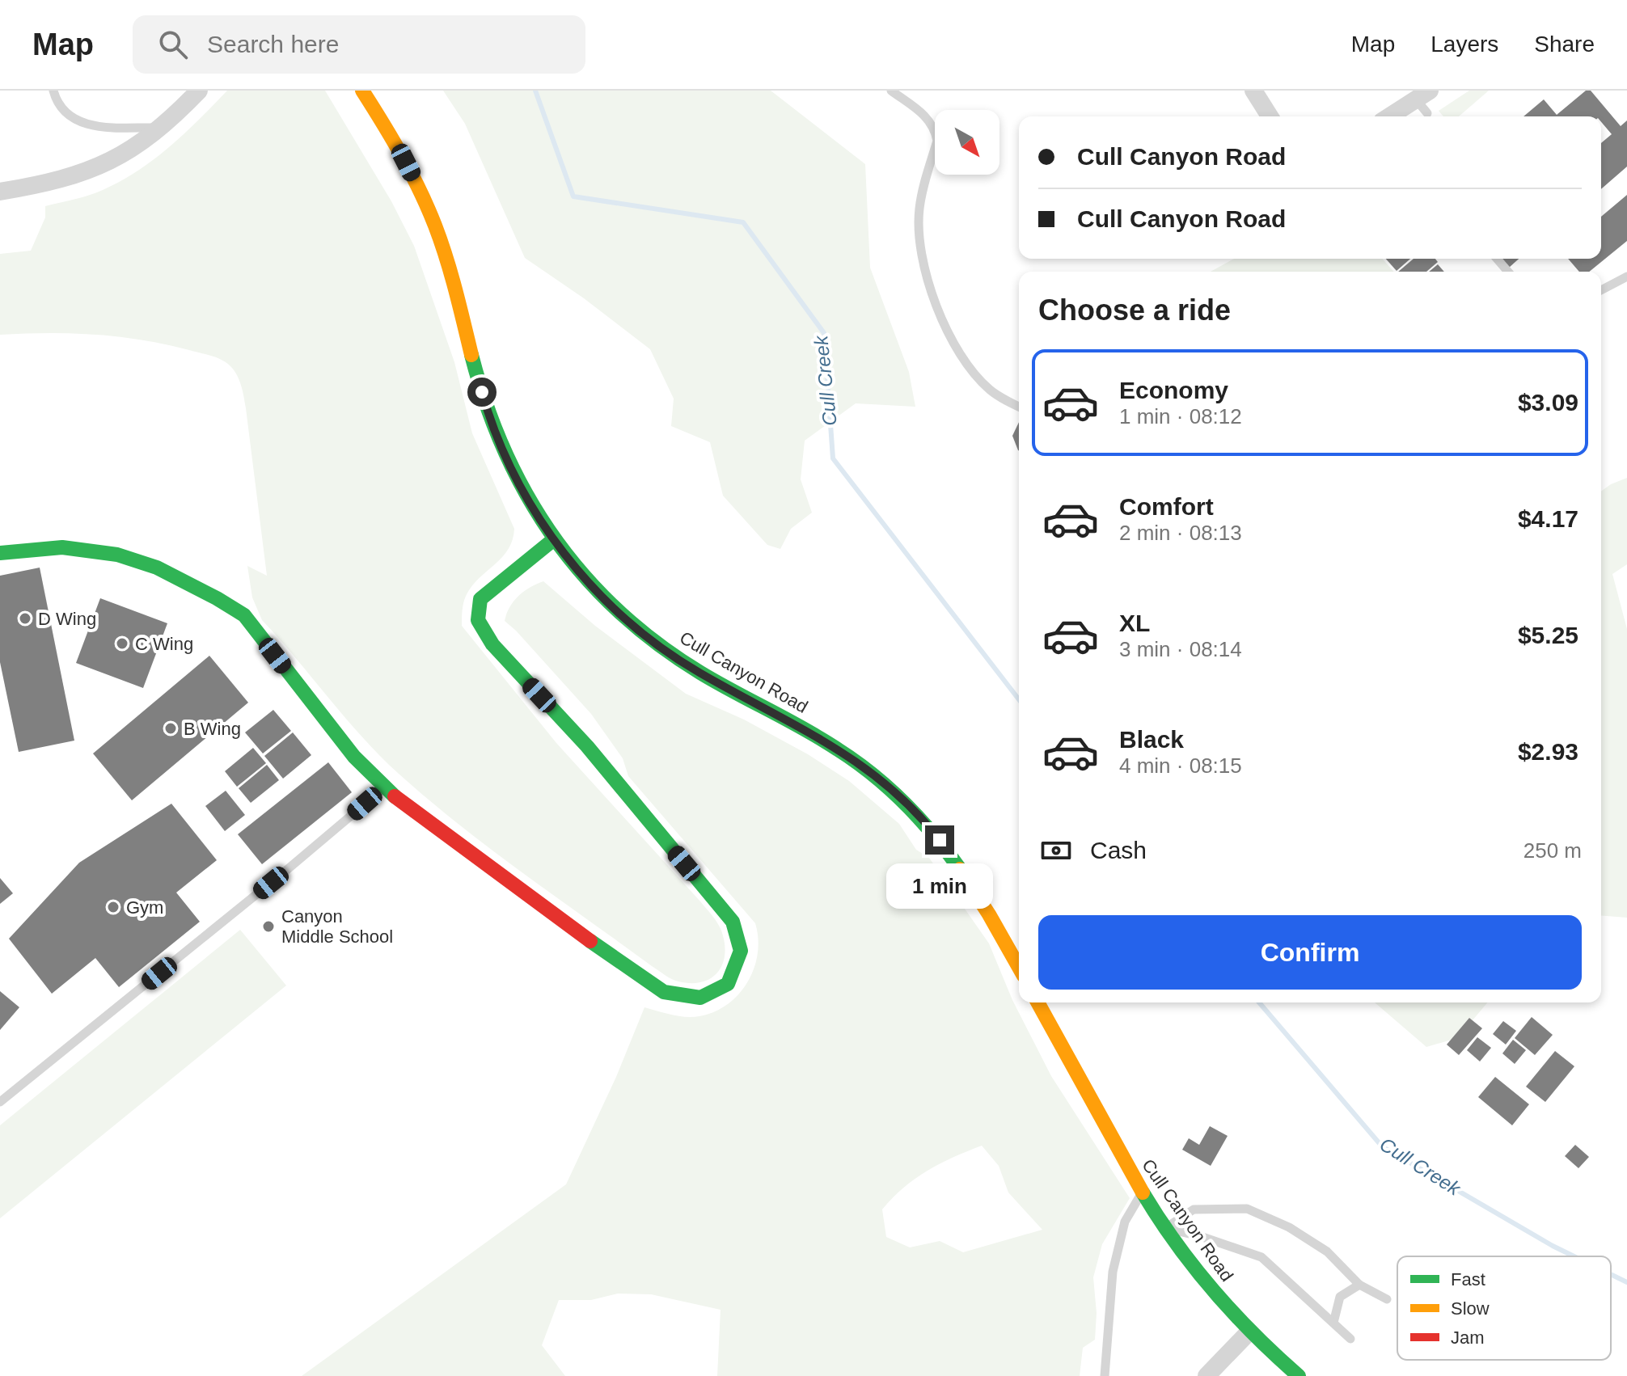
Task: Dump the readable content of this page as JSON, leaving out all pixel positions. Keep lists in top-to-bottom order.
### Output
{
  "streets": {
    "street": ["Cull Canyon Road"]
  },
  "water": ["Cull Creek"],
  "places": [
    "D Wing",
    "C Wing",
    "B Wing",
    "Gym",
    "Canyon Middle School"
  ],
  "legend": ["Fast", "Slow", "Jam"],
  "north": "bottom right",
  "page": {
    "header": "Map",
    "search": "Search here",
    "nav": ["Map", "Layers", "Share"],
    "banner": ["Cull Canyon Road", "Cull Canyon Road"],
    "heading": "Choose a ride",
    "list": [
      {
        "name": "Economy",
        "note": "1 min · 08:12",
        "value": "$3.09"
      },
      {
        "name": "Comfort",
        "note": "2 min · 08:13",
        "value": "$4.17"
      },
      {
        "name": "XL",
        "note": "3 min · 08:14",
        "value": "$5.25"
      },
      {
        "name": "Black",
        "note": "4 min · 08:15",
        "value": "$2.93"
      }
    ],
    "pay": ["Cash", "250 m"],
    "bubble": "1 min",
    "buttons": "Confirm"
  }
}
